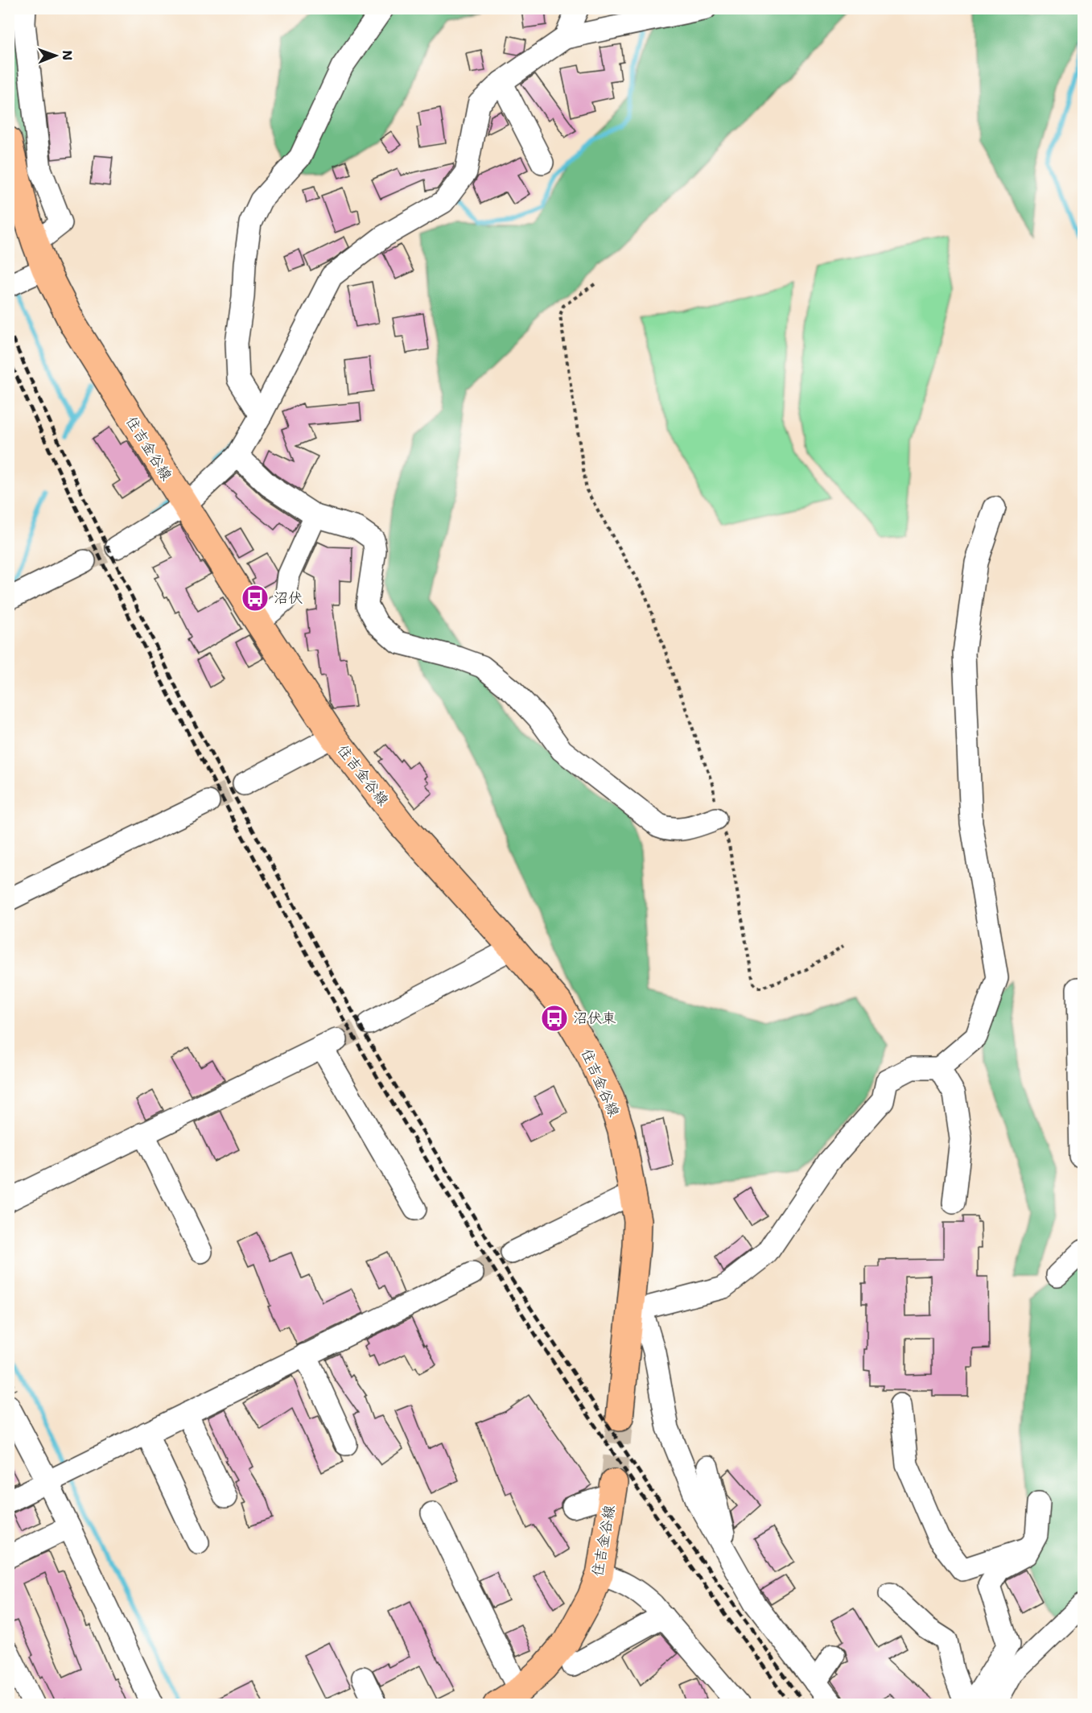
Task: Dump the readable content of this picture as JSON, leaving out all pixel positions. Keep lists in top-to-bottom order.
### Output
{
  "streets": {
    "main road": ["住吉金谷線"]
  },
  "places": {
    "bus stop": ["沼伏", "沼伏東"]
  },
  "north": "right"
}
